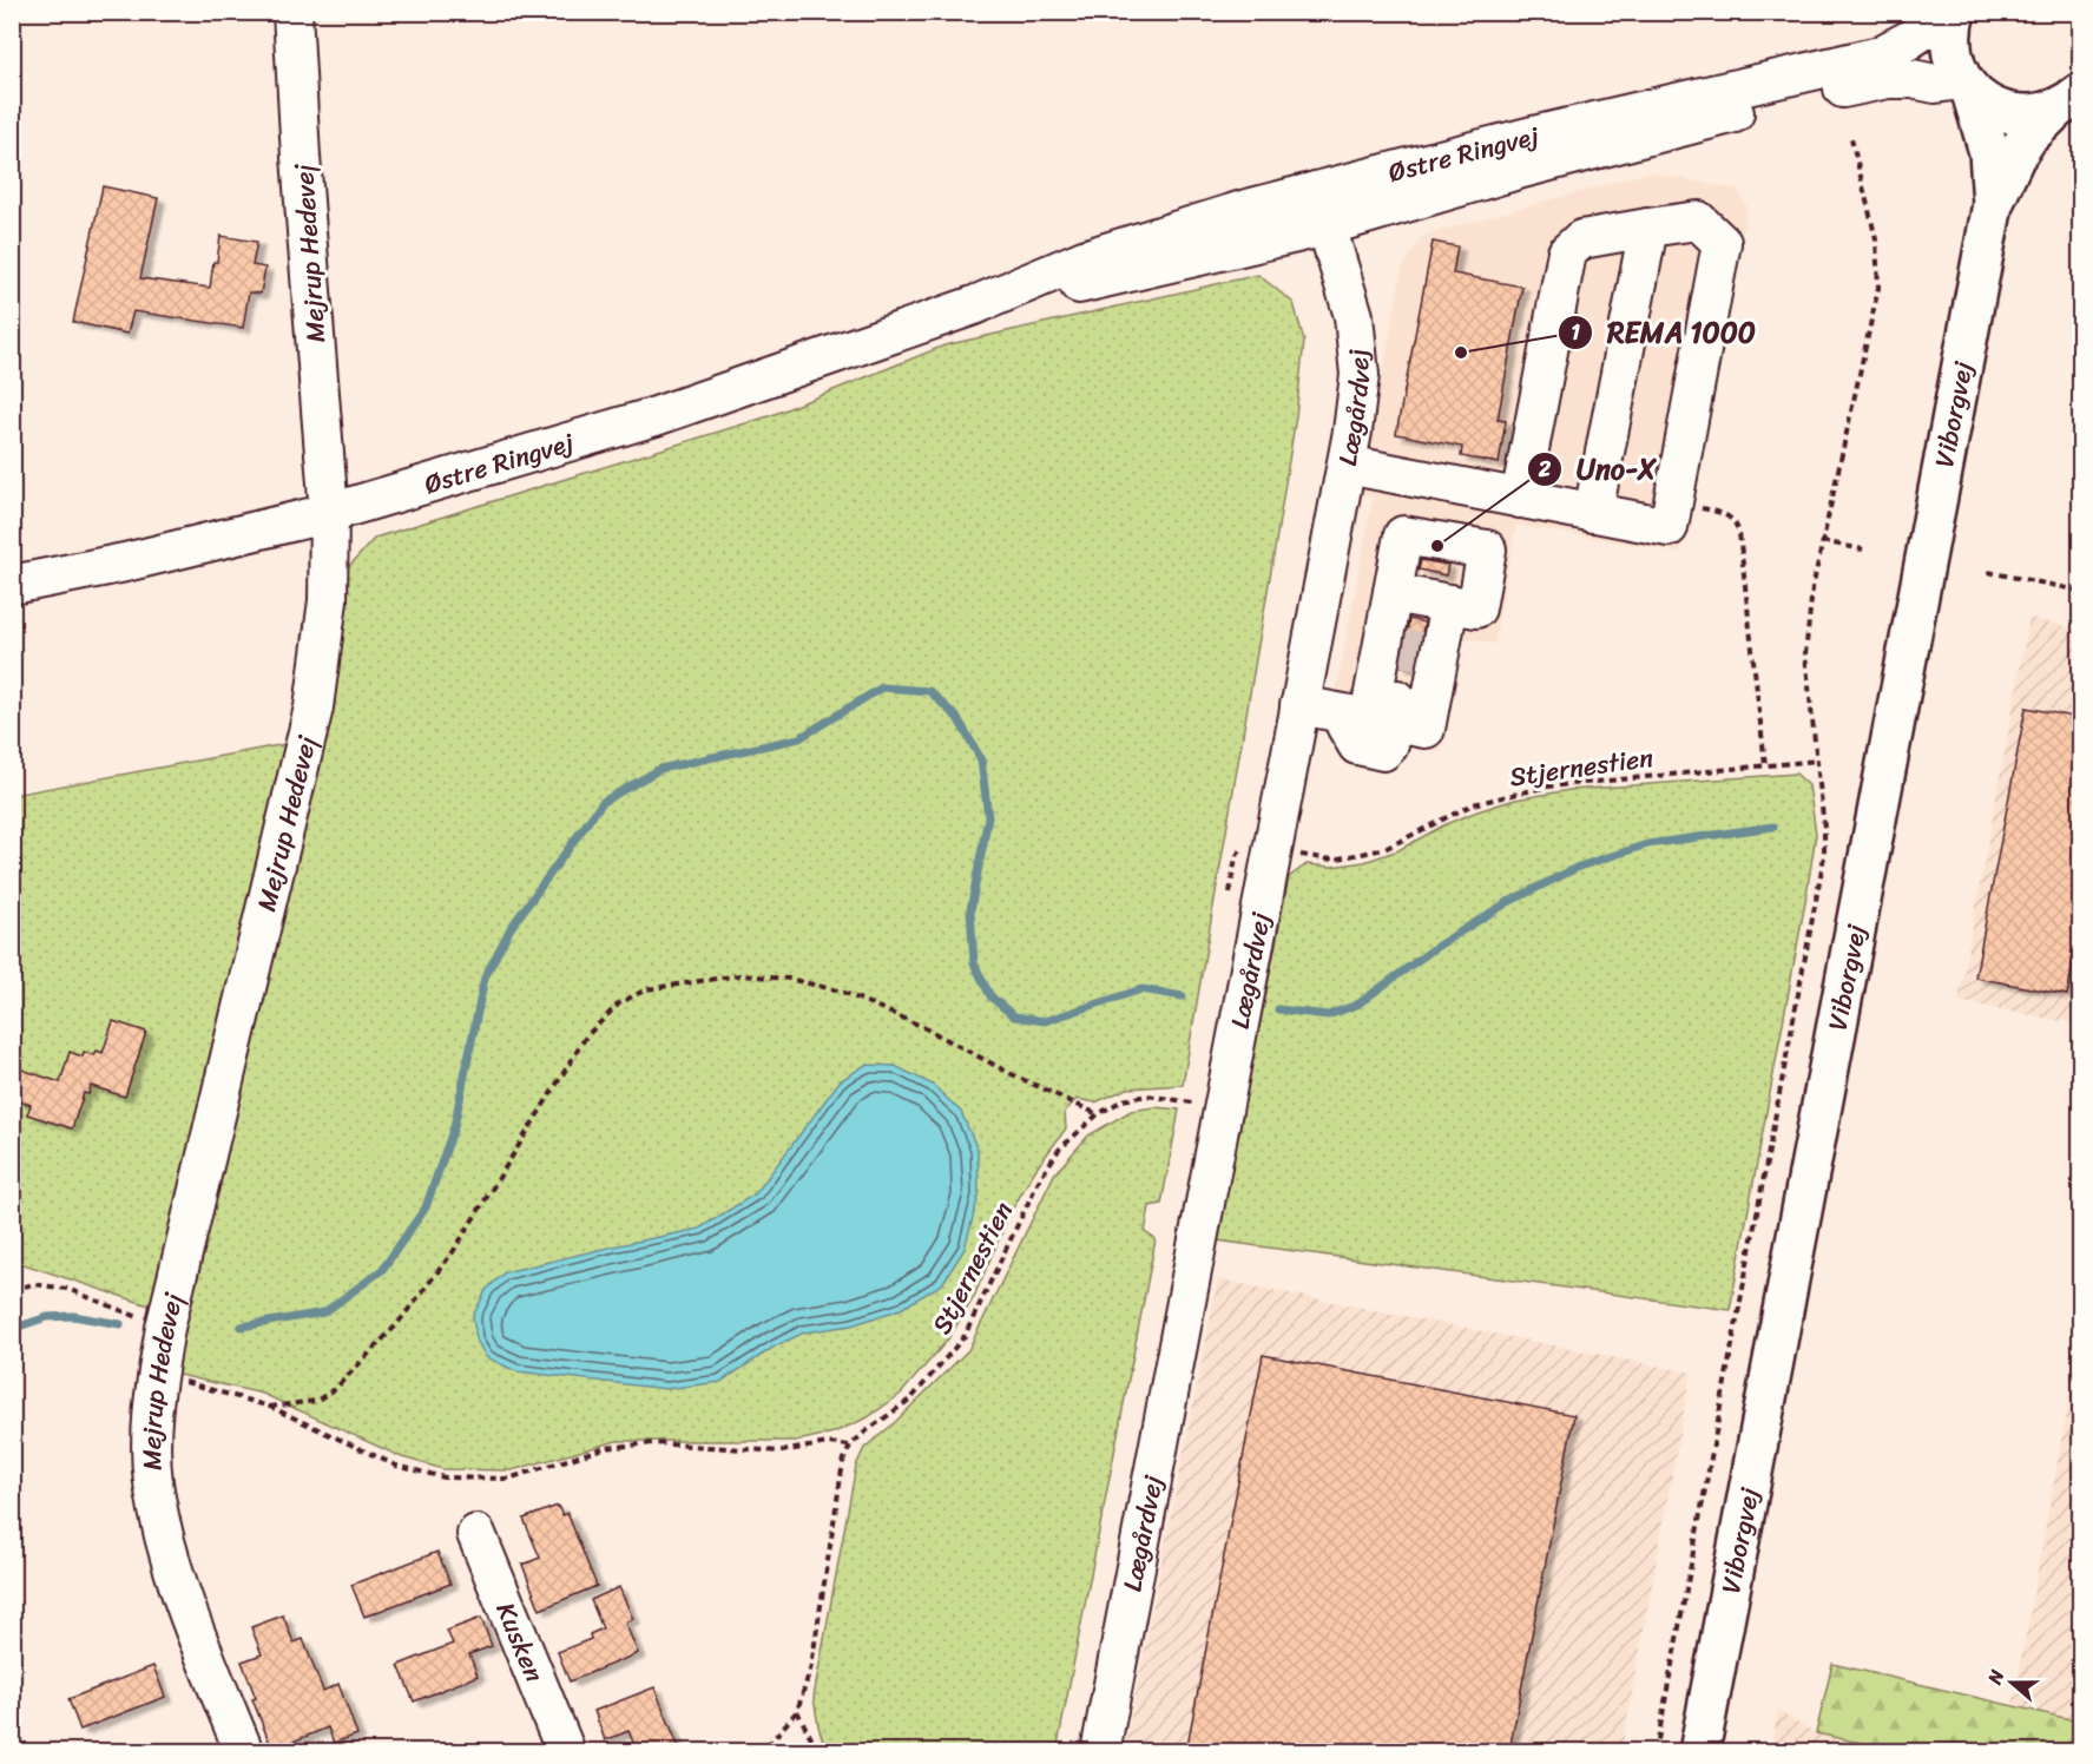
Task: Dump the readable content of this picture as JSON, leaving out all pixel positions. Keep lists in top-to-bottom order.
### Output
{
  "streets": {
    "main road": ["Viborgvej"],
    "street": [
      "Østre Ringvej",
      "Mejrup Hedevej",
      "Lægårdvej",
      "Kusken"
    ],
    "path": ["Stjernestien"]
  },
  "crossings": [
    ["Østre Ringvej", "Mejrup Hedevej"],
    ["Østre Ringvej", "Lægårdvej"],
    ["Østre Ringvej", "Viborgvej"],
    ["Lægårdvej", "Stjernestien"]
  ],
  "places": ["REMA 1000", "Uno-X"],
  "north": "left"
}
